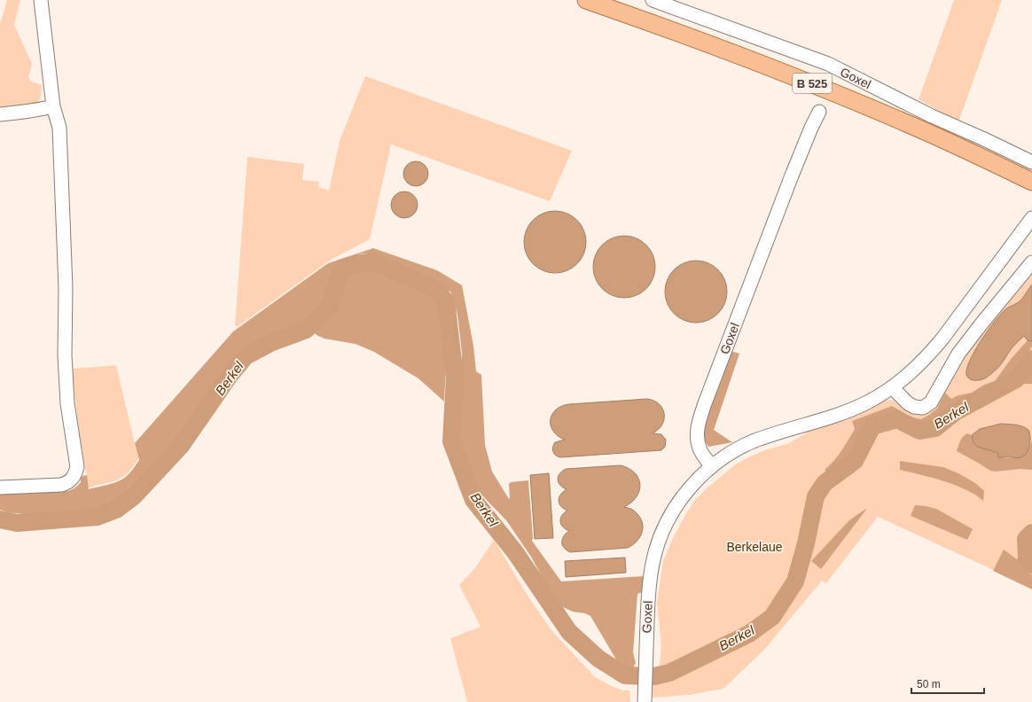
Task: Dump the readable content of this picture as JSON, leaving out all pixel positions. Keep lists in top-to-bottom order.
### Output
{
  "streets": {
    "main road": ["B 525"],
    "street": ["Goxel"]
  },
  "water": ["Berkel"],
  "parks": ["Berkelaue"],
  "scale_bar": "50 m"
}
